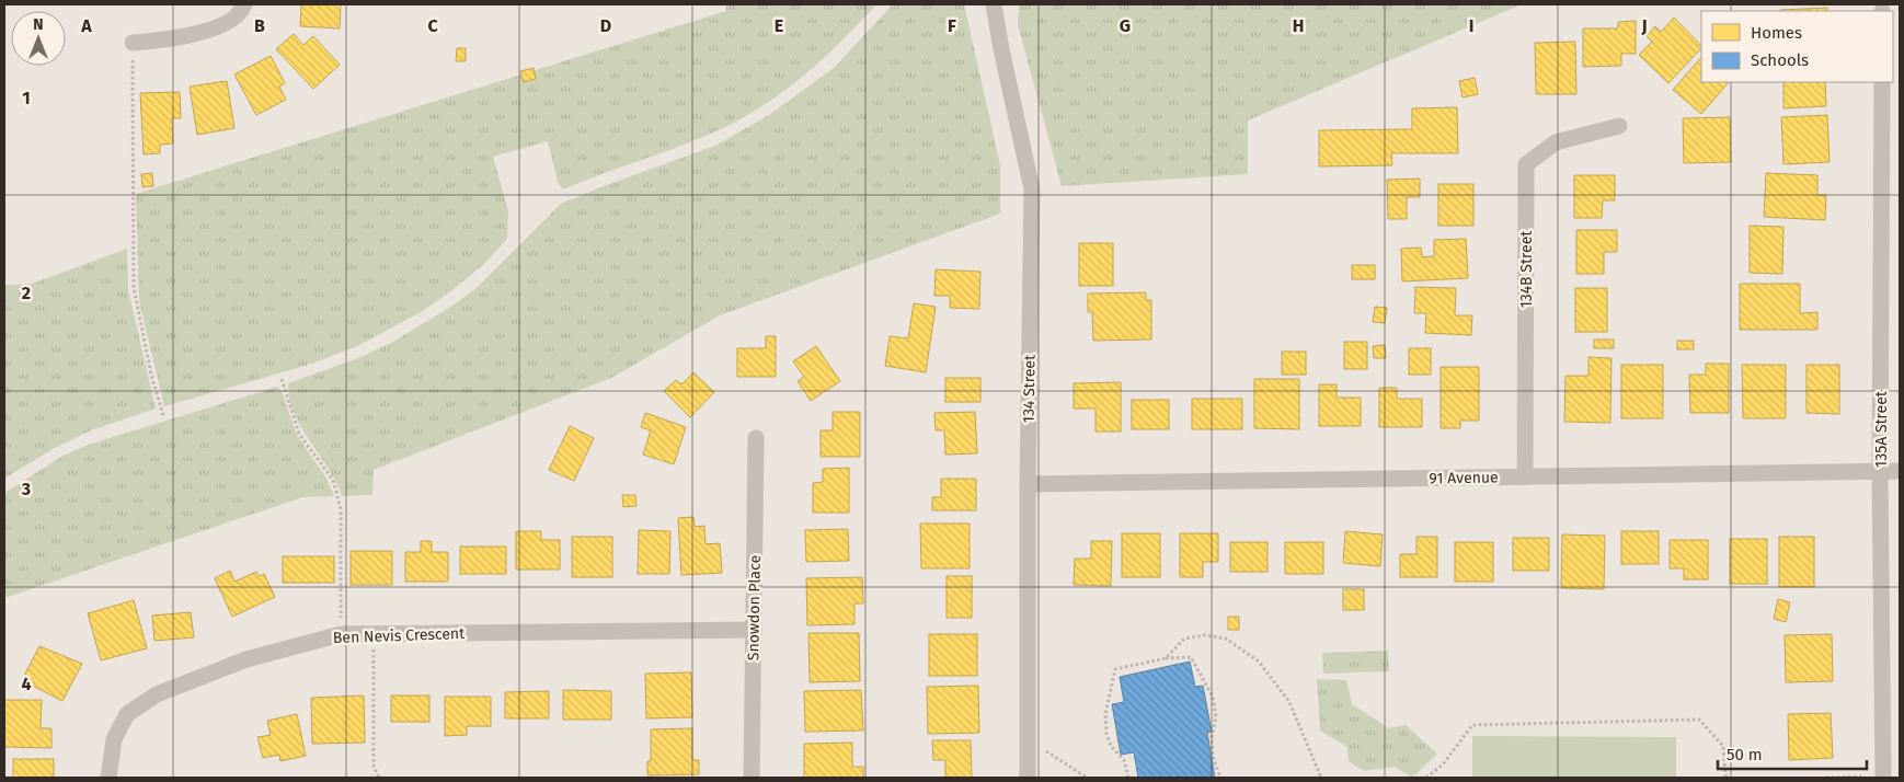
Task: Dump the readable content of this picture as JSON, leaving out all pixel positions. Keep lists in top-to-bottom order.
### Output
{
  "streets": {
    "street": [
      "134B Street",
      "134 Street",
      "135A Street",
      "91 Avenue",
      "Snowdon Place",
      "Ben Nevis Crescent"
    ]
  },
  "crossings": [
    ["134B Street", "91 Avenue"],
    ["134 Street", "91 Avenue"],
    ["135A Street", "91 Avenue"],
    ["Snowdon Place", "Ben Nevis Crescent"]
  ],
  "legend": ["Homes", "Schools"],
  "scale_bar": "50 m",
  "north": "top",
  "grid": {
    "columns": [
      "A",
      "B",
      "C",
      "D",
      "E",
      "F",
      "G",
      "H",
      "I",
      "J"
    ],
    "rows": [
      "1",
      "2",
      "3",
      "4"
    ]
  }
}
